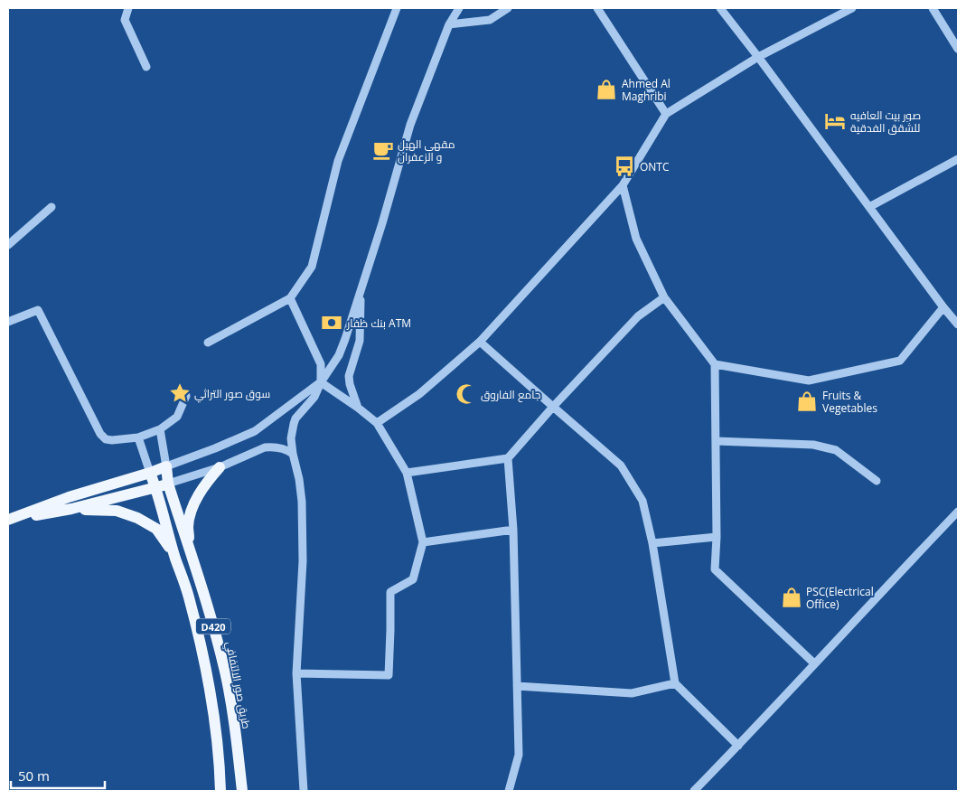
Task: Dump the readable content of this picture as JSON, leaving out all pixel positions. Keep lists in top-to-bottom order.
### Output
{
  "streets": {
    "main road": ["D420", "طريق صور الالتفافي"]
  },
  "places": {
    "shop": ["Ahmed Al Maghribi", "Fruits & Vegetables", "PSC(Electrical Office)"],
    "hotel": ["صور بيت العافيه للشقق الفدقية"],
    "cafe": ["مقهى الهيل و الزعفران"],
    "bus stop": ["ONTC"],
    "bank": ["بنك ظفار ATM"],
    "place": ["سوق صور التراثي"],
    "mosque": ["جامع الفاروق"]
  },
  "scale_bar": "50 m"
}
